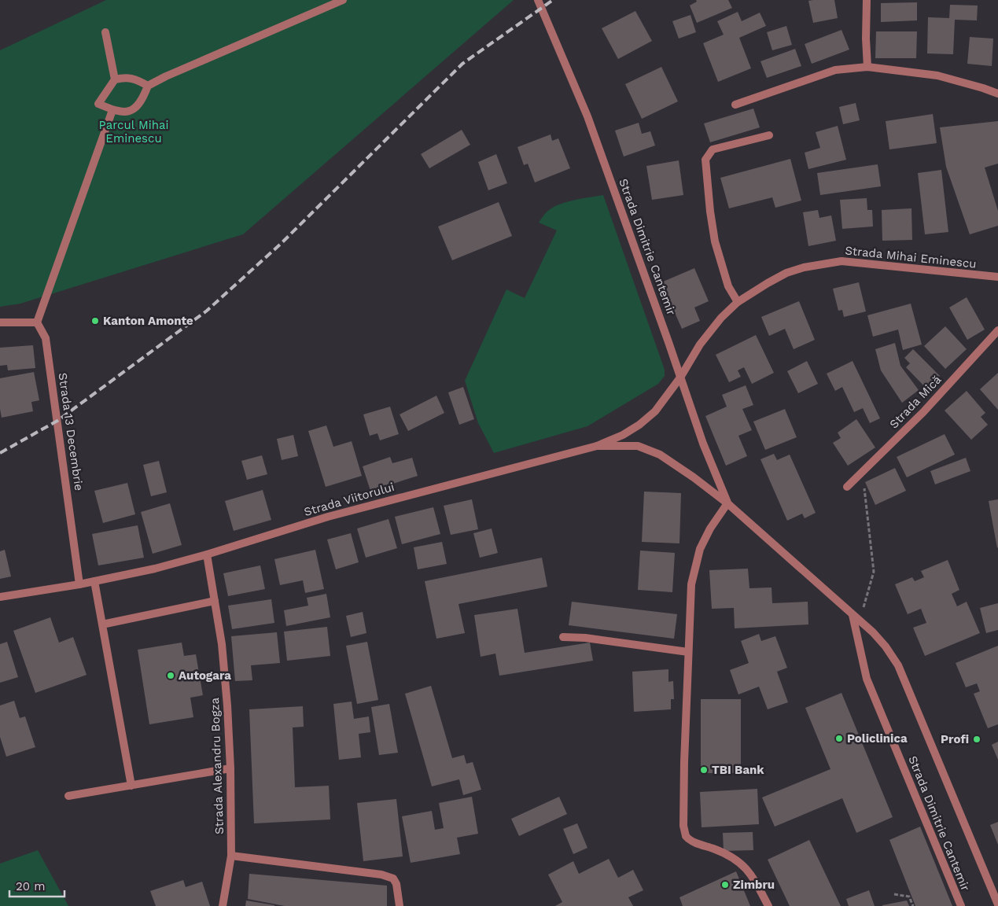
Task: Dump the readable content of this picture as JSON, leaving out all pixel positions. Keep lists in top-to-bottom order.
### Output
{
  "streets": {
    "street": [
      "Strada Dimitrie Cantemir",
      "Strada Mihai Eminescu",
      "Strada Mică",
      "Strada 13 Decembrie",
      "Strada Viitorului",
      "Strada Alexandru Bogza"
    ]
  },
  "crossings": [
    ["Strada Dimitrie Cantemir", "Strada Mihai Eminescu"],
    ["Strada Dimitrie Cantemir", "Strada Viitorului"],
    ["Strada Mihai Eminescu", "Strada Viitorului"],
    ["Strada 13 Decembrie", "Strada Viitorului"],
    ["Strada Viitorului", "Strada Alexandru Bogza"]
  ],
  "parks": ["Parcul Mihai Eminescu"],
  "places": [
    "Kanton Amonte",
    "Autogara",
    "Policlinica",
    "Profi",
    "TBI Bank",
    "Zimbru"
  ],
  "scale_bar": "20 m"
}
